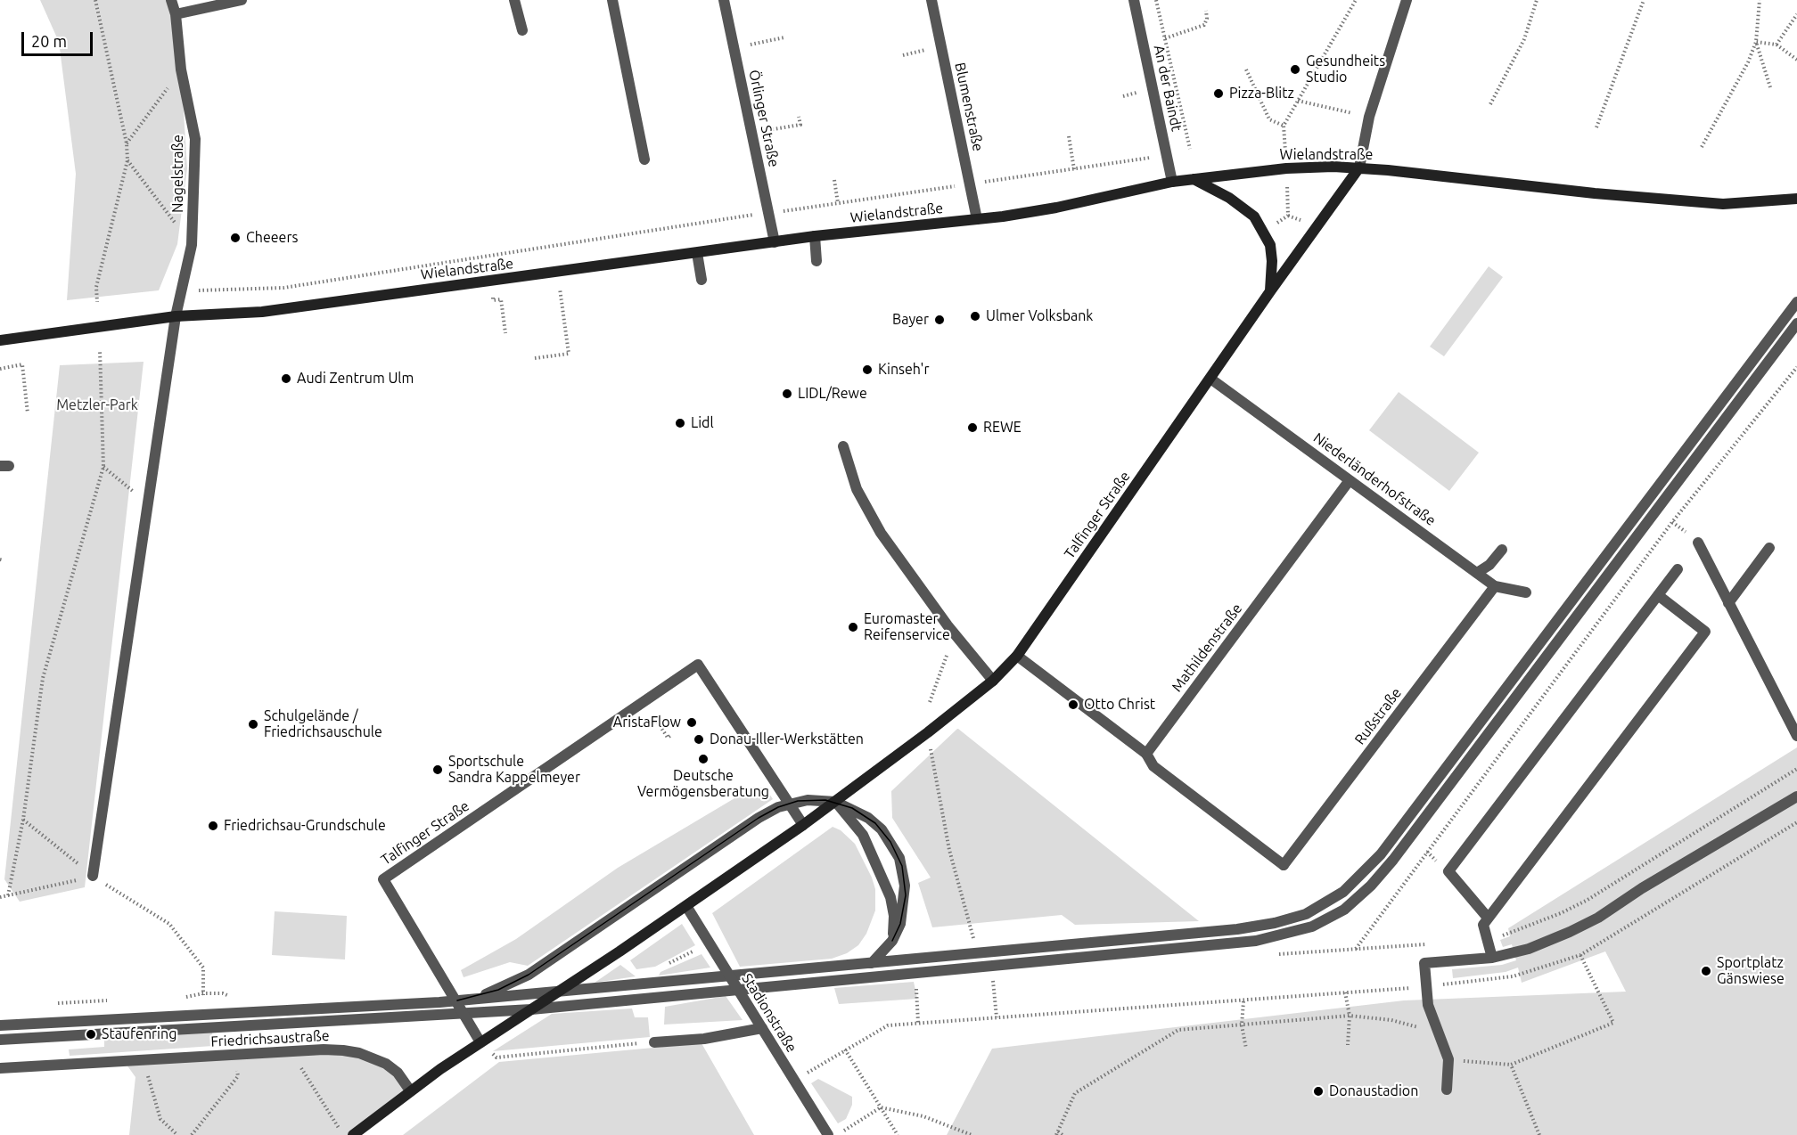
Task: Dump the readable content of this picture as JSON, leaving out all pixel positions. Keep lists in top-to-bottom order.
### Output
{
  "streets": {
    "street": [
      "An der Baindt",
      "Blumenstraße",
      "Örlinger Straße",
      "Wielandstraße",
      "Nagelstraße",
      "Niederländerhofstraße",
      "Talfinger Straße",
      "Mathildenstraße",
      "Rußstraße",
      "Stadionstraße",
      "Friedrichsaustraße"
    ]
  },
  "crossings": [
    ["An der Baindt", "Wielandstraße"],
    ["Blumenstraße", "Wielandstraße"],
    ["Örlinger Straße", "Wielandstraße"],
    ["Wielandstraße", "Nagelstraße"],
    ["Wielandstraße", "Talfinger Straße"],
    ["Niederländerhofstraße", "Talfinger Straße"],
    ["Niederländerhofstraße", "Mathildenstraße"],
    ["Niederländerhofstraße", "Rußstraße"],
    ["Talfinger Straße", "Stadionstraße"],
    ["Mathildenstraße", "Rußstraße"]
  ],
  "parks": ["Metzler-Park"],
  "places": [
    "Gesundheits Studio",
    "Pizza-Blitz",
    "Cheeers",
    "Ulmer Volksbank",
    "Bayer",
    "Kinseh'r",
    "Audi Zentrum Ulm",
    "LIDL/Rewe",
    "Lidl",
    "REWE",
    "Euromaster Reifenservice",
    "Otto Christ",
    "AristaFlow",
    "Schulgelände / Friedrichsauschule",
    "Donau-Iller-Werkstätten",
    "Deutsche Vermögensberatung",
    "Sportschule Sandra Kappelmeyer",
    "Friedrichsau-Grundschule",
    "Sportplatz Gänswiese",
    "Staufenring",
    "Donaustadion"
  ],
  "scale_bar": "20 m"
}
